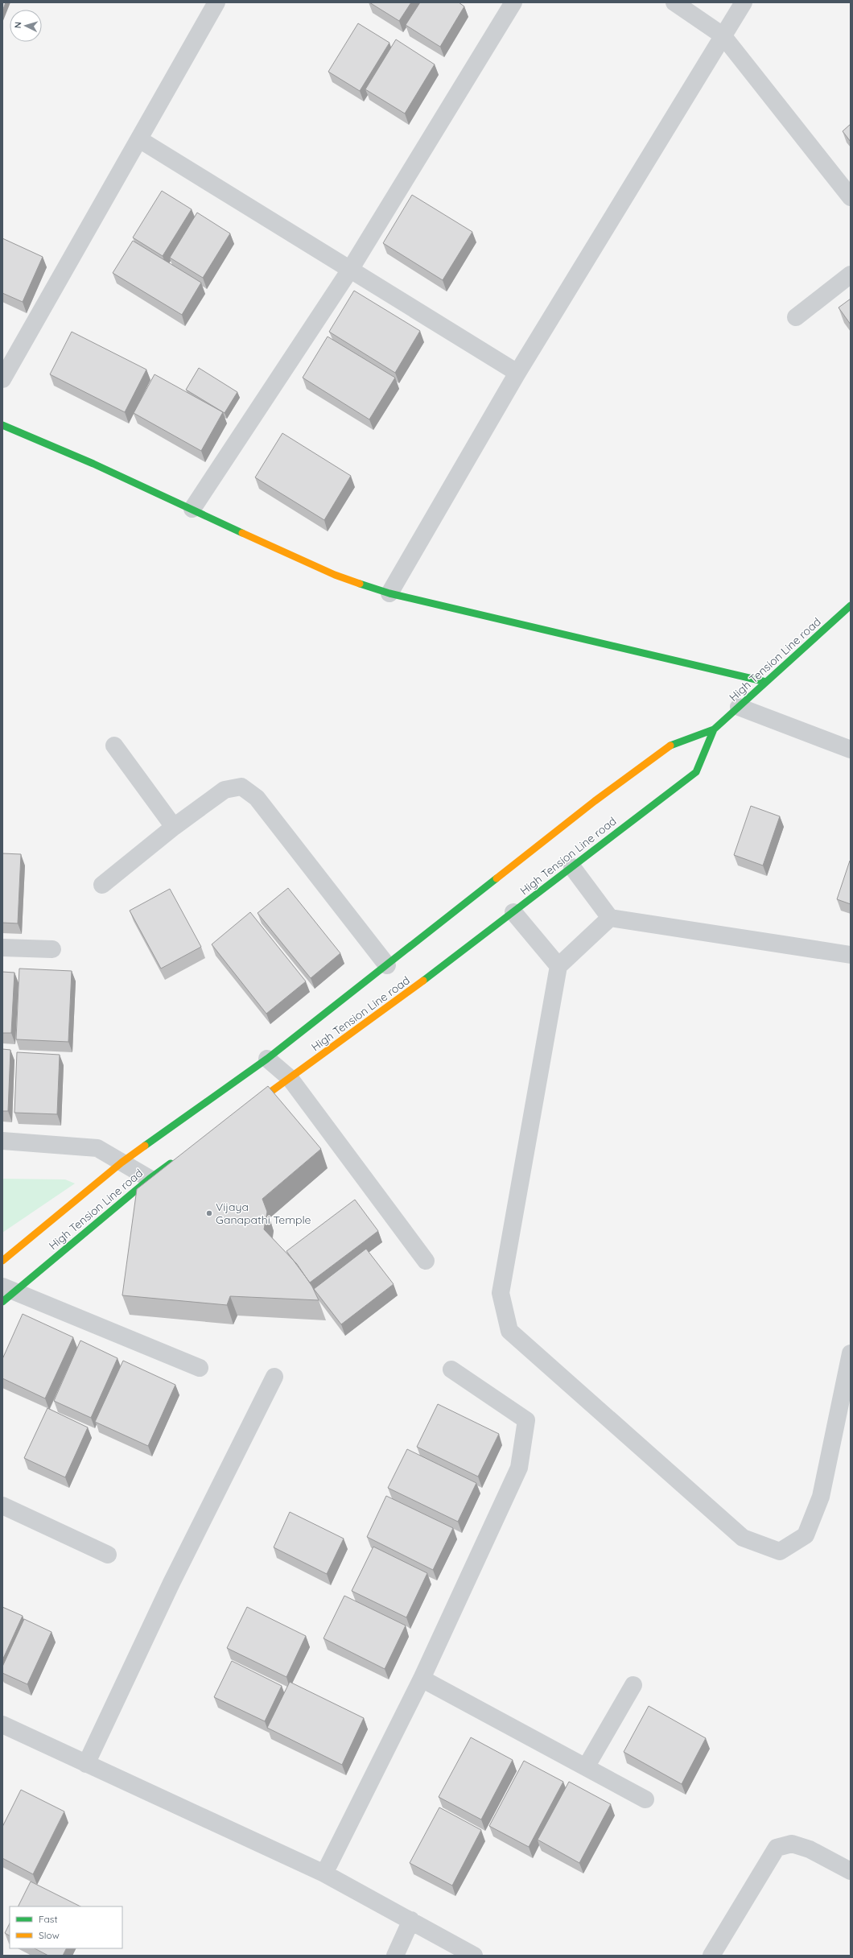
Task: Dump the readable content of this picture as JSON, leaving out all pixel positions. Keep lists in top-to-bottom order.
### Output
{
  "streets": {
    "street": ["High Tension Line road"]
  },
  "places": ["Vijaya Ganapathi Temple"],
  "legend": ["Fast", "Slow"],
  "north": "left"
}
